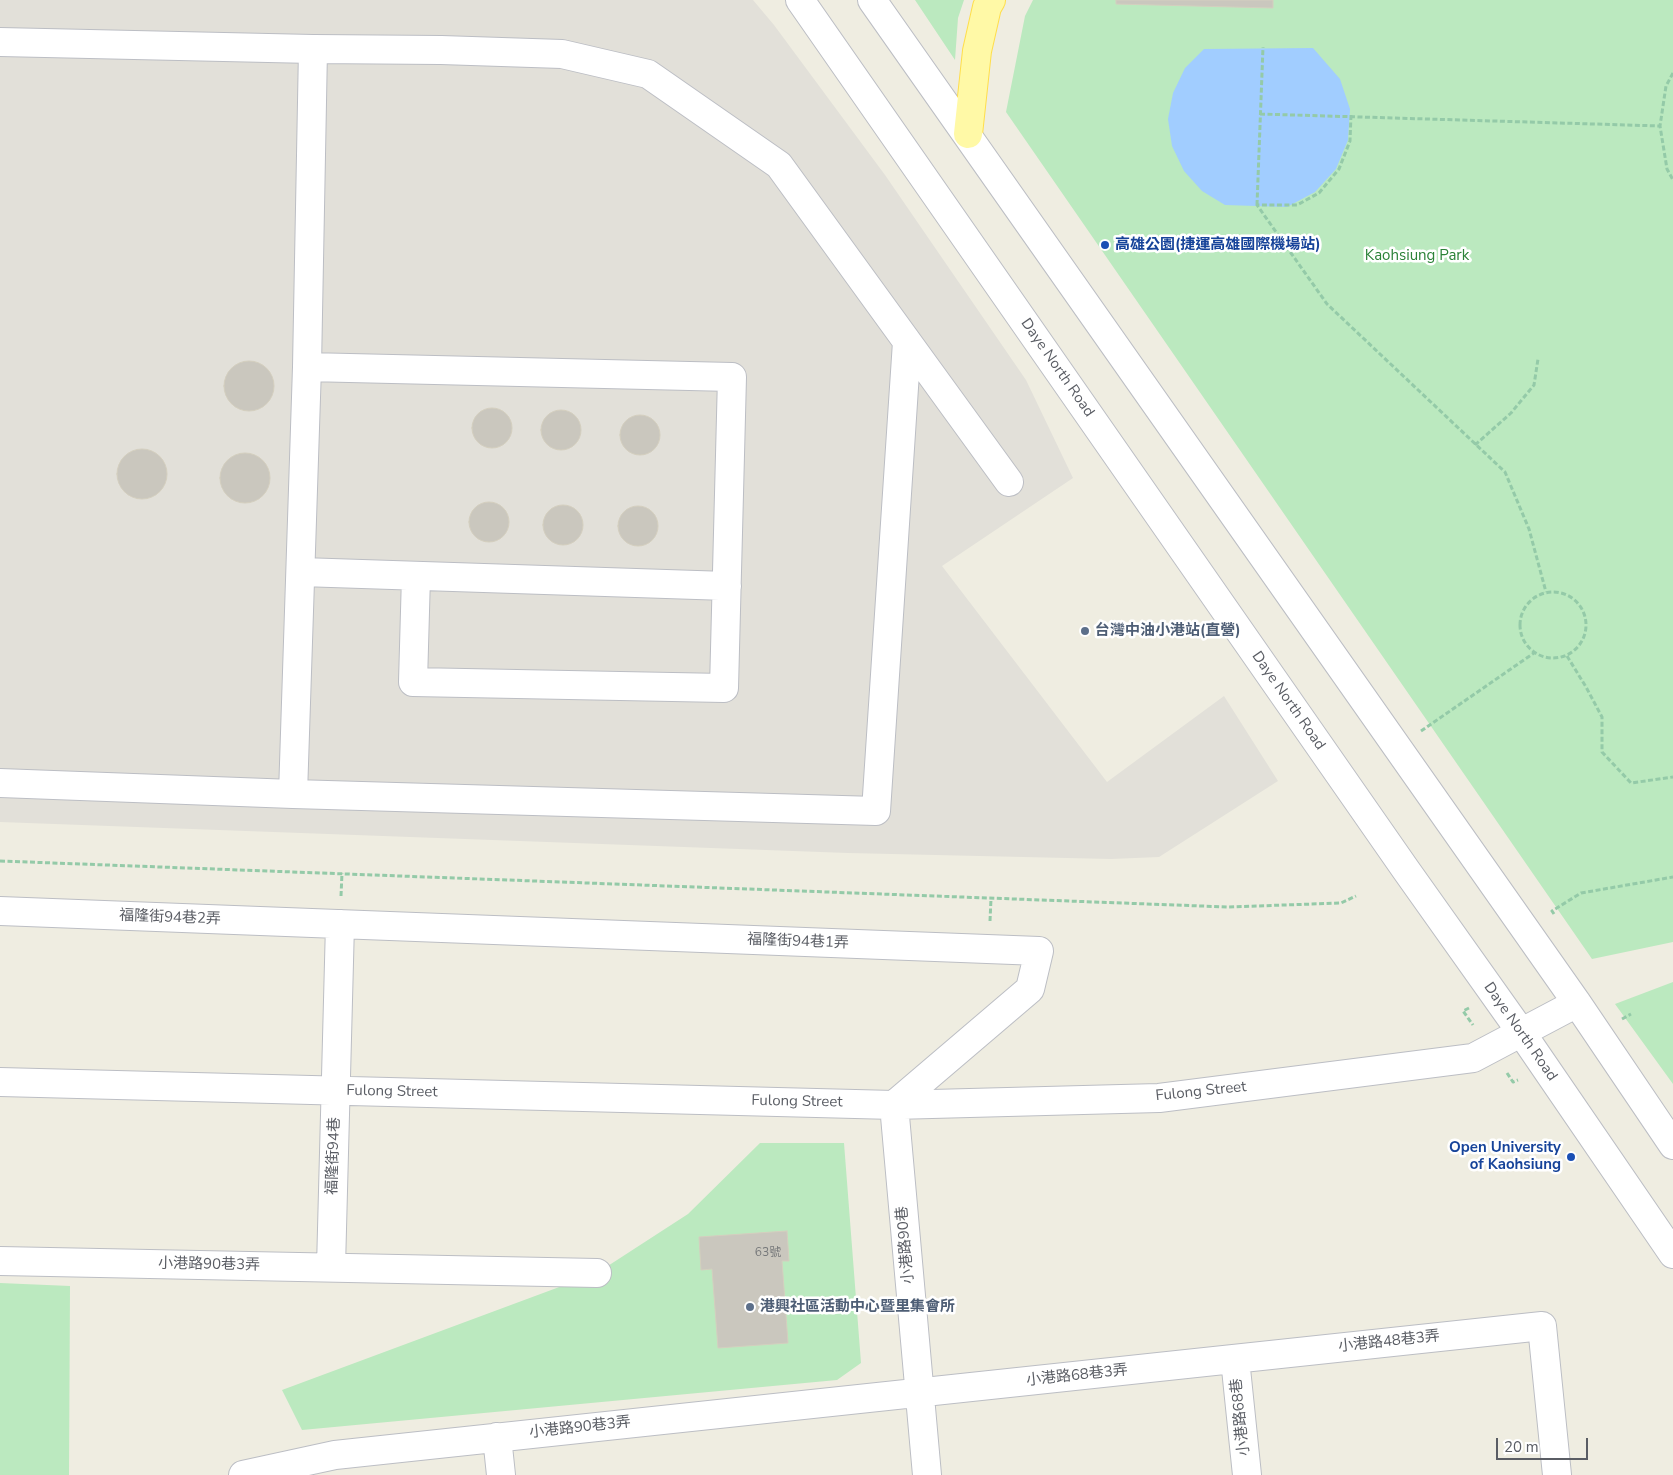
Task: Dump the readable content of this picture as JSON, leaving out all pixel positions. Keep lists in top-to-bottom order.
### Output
{
  "streets": {
    "street": [
      "Daye North Road",
      "福隆街94巷2弄",
      "福隆街94巷1弄",
      "Fulong Street",
      "福隆街94巷",
      "小港路90巷",
      "小港路90巷3弄",
      "小港路48巷3弄",
      "小港路68巷3弄",
      "小港路68巷"
    ]
  },
  "crossings": [
    ["Daye North Road", "Fulong Street"],
    ["福隆街94巷2弄", "福隆街94巷1弄"],
    ["福隆街94巷2弄", "福隆街94巷"],
    ["福隆街94巷1弄", "Fulong Street"],
    ["福隆街94巷1弄", "福隆街94巷"],
    ["福隆街94巷1弄", "小港路90巷"],
    ["Fulong Street", "福隆街94巷"],
    ["Fulong Street", "小港路90巷"],
    ["福隆街94巷", "小港路90巷3弄"],
    ["小港路90巷", "小港路90巷3弄"],
    ["小港路90巷", "小港路68巷3弄"],
    ["小港路90巷3弄", "小港路68巷3弄"],
    ["小港路48巷3弄", "小港路68巷3弄"],
    ["小港路48巷3弄", "小港路68巷"],
    ["小港路68巷3弄", "小港路68巷"]
  ],
  "parks": ["Kaohsiung Park"],
  "places": [
    "高雄公園(捷運高雄國際機場站)",
    "台灣中油小港站(直營)",
    "Open University of Kaohsiung",
    "港興社區活動中心暨里集會所"
  ],
  "house_numbers": ["63號"],
  "scale_bar": "20 m"
}
